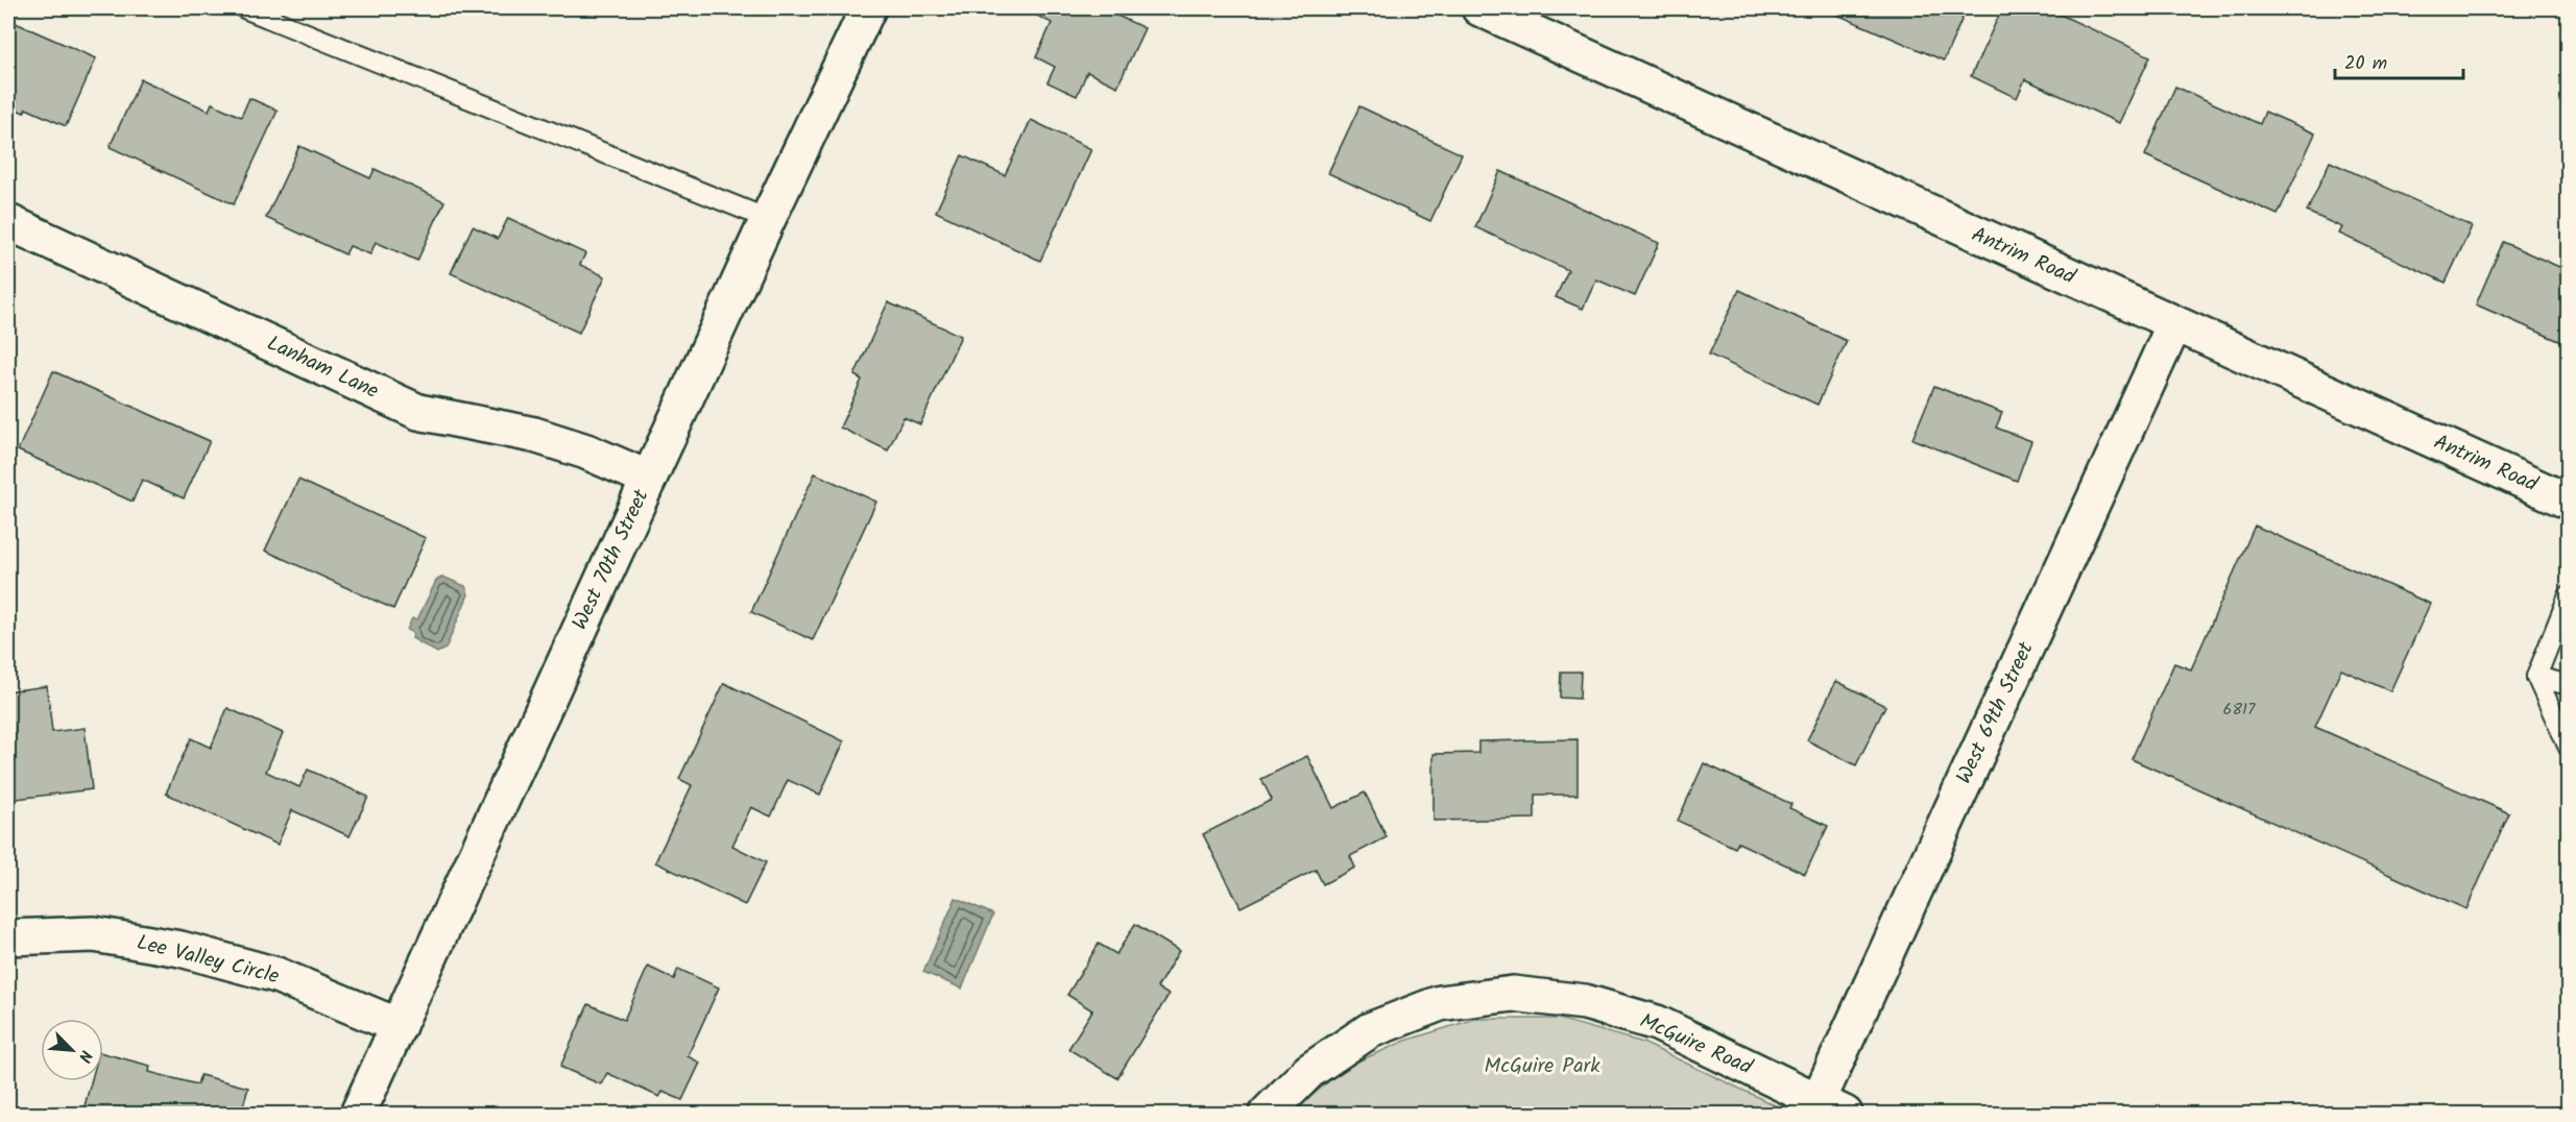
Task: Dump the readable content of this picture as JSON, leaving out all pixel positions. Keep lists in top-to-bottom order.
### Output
{
  "streets": {
    "street": [
      "Antrim Road",
      "Lanham Lane",
      "West 70th Street",
      "West 69th Street",
      "Lee Valley Circle",
      "McGuire Road"
    ]
  },
  "crossings": [
    ["Antrim Road", "West 69th Street"],
    ["Lanham Lane", "West 70th Street"],
    ["West 70th Street", "Lee Valley Circle"],
    ["West 69th Street", "McGuire Road"]
  ],
  "parks": ["McGuire Park"],
  "house_numbers": ["6817"],
  "scale_bar": "20 m",
  "north": "bottom right"
}
